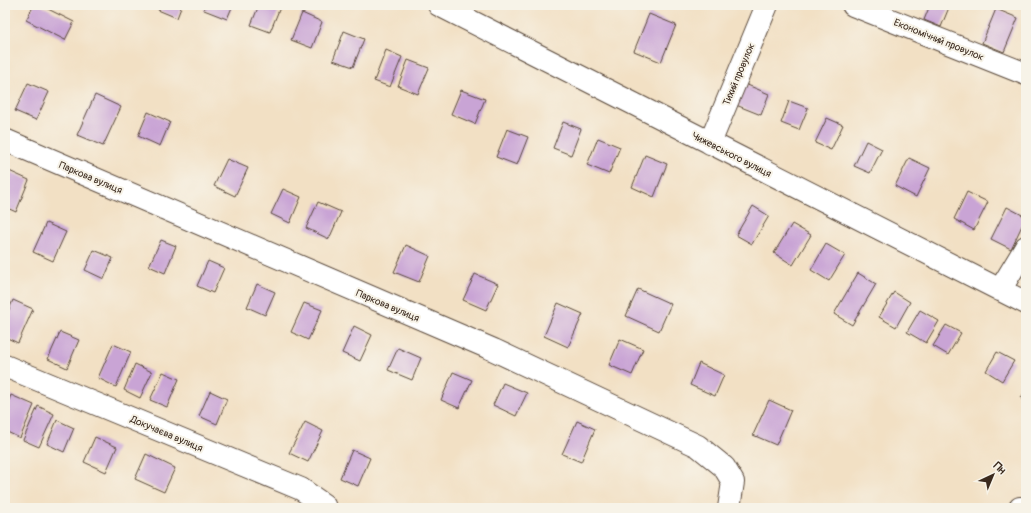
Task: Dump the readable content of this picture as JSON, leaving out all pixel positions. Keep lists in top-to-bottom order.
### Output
{
  "streets": {
    "street": [
      "Економічний провулок",
      "Тихий провулок",
      "Чижевського вулиця",
      "Паркова вулиця",
      "Докучаєва вулиця"
    ]
  },
  "crossings": [
    ["Тихий провулок", "Чижевського вулиця"]
  ],
  "north": "top right"
}
